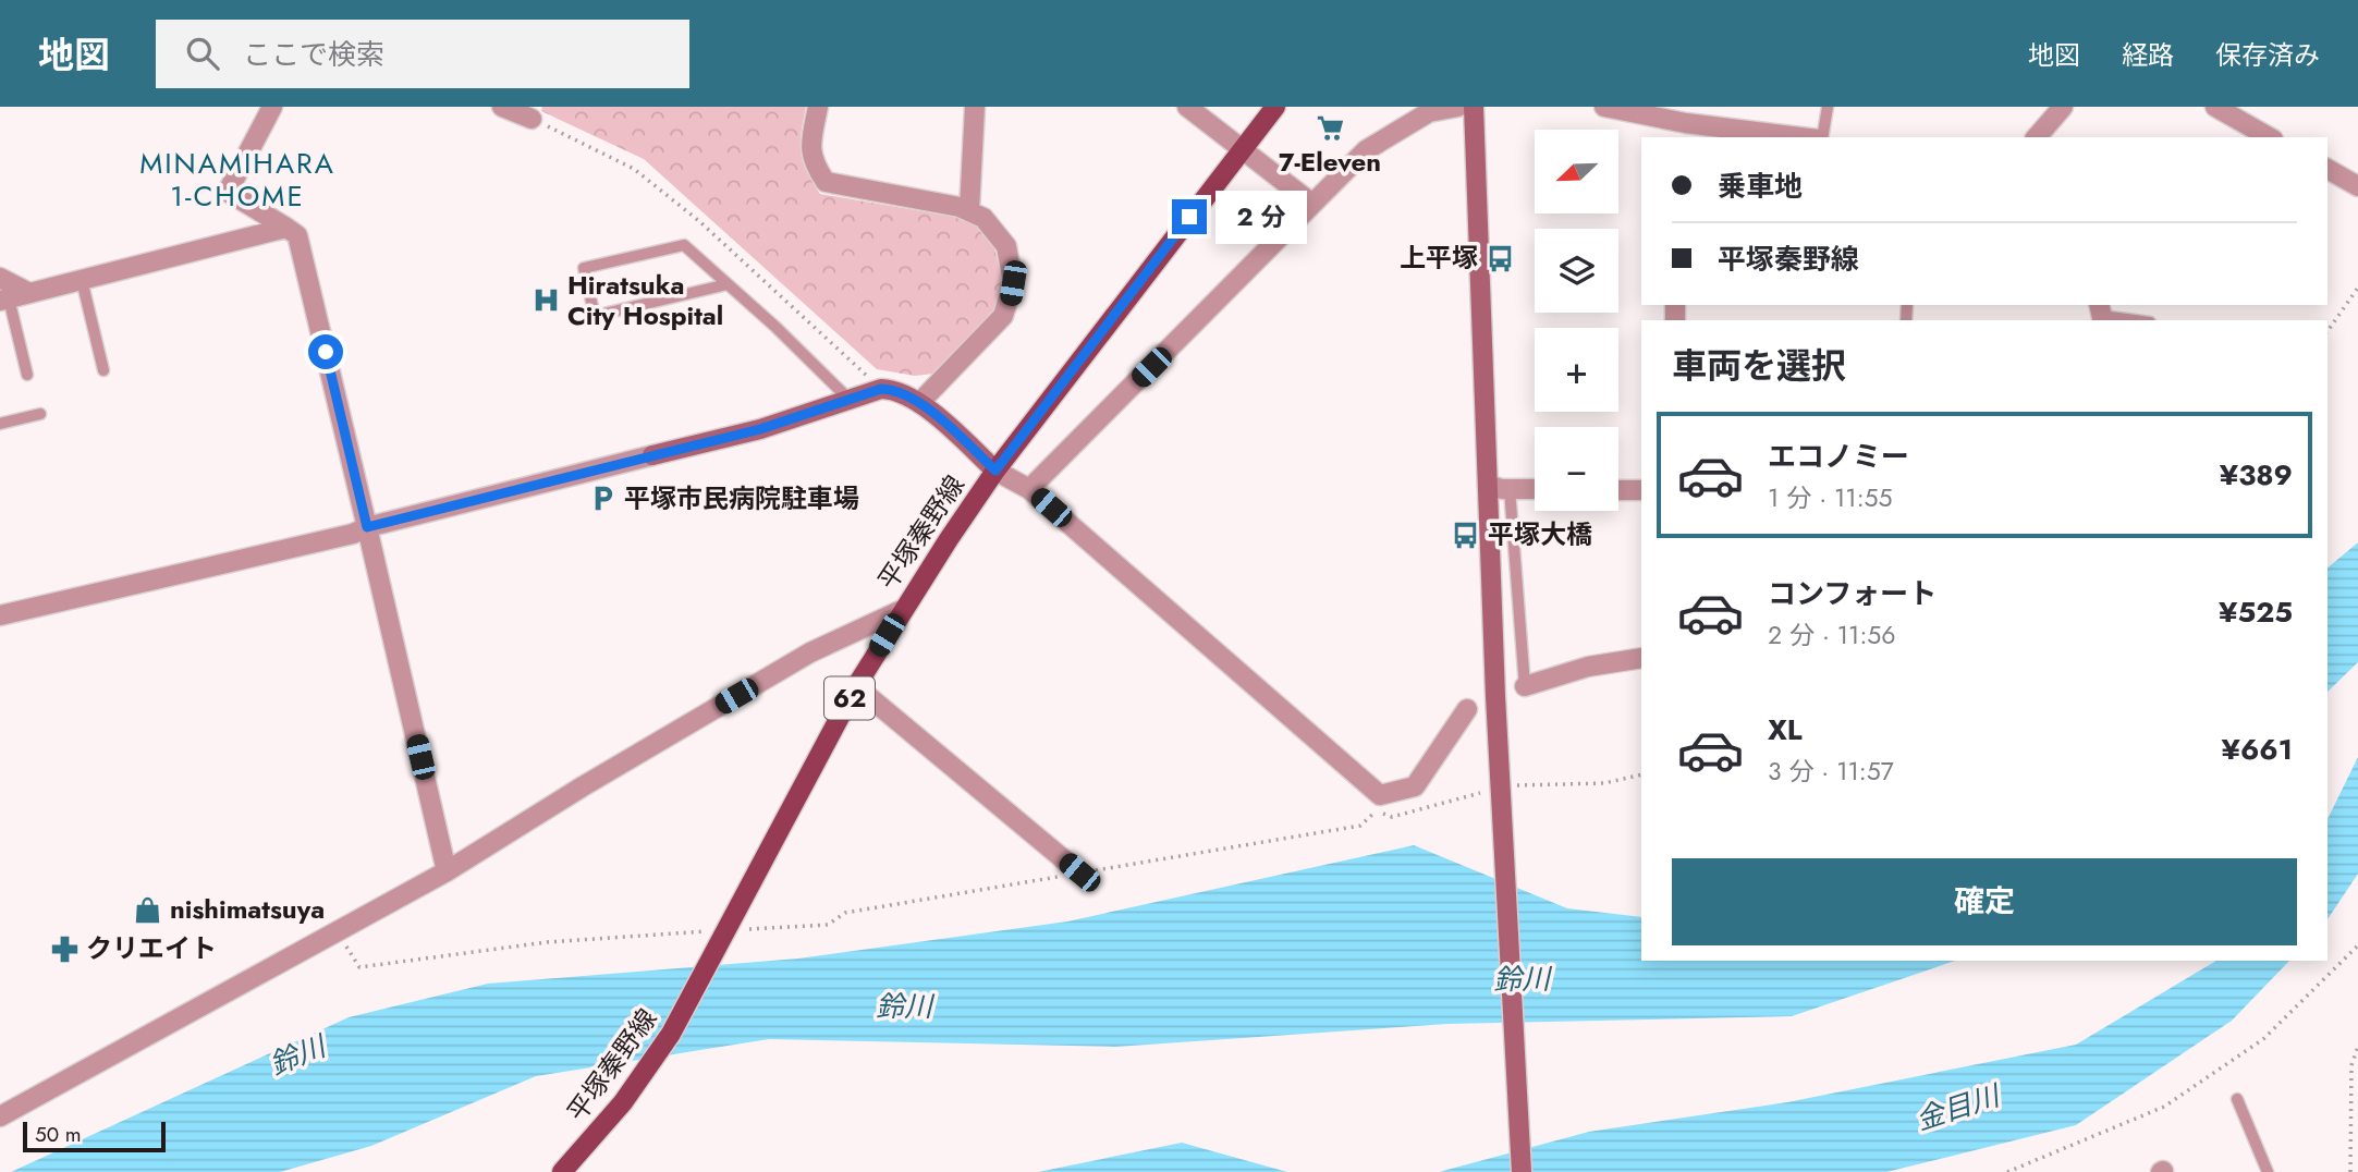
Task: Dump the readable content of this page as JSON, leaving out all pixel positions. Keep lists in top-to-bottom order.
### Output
{
  "streets": {
    "main road": ["平塚秦野線", "62"]
  },
  "districts": ["MINAMIHARA 1-CHOME"],
  "water": ["鈴川", "金目川"],
  "places": {
    "supermarket": ["7-Eleven"],
    "bus stop": ["上平塚", "平塚大橋"],
    "hospital": ["Hiratsuka City Hospital"],
    "parking": ["平塚市民病院駐車場"],
    "shop": ["nishimatsuya"],
    "pharmacy": ["クリエイト"]
  },
  "scale_bar": "50 m",
  "north": "bottom left",
  "page": {
    "header": "地図",
    "search": "ここで検索",
    "nav": ["地図", "経路", "保存済み"],
    "map_buttons": ["+", "−"],
    "banner": ["乗車地", "平塚秦野線"],
    "bubble": "2 分",
    "heading": "車両を選択",
    "list": [
      {
        "name": "エコノミー",
        "note": "1 分 · 11:55",
        "value": "¥389"
      },
      {
        "name": "コンフォート",
        "note": "2 分 · 11:56",
        "value": "¥525"
      },
      {
        "name": "XL",
        "note": "3 分 · 11:57",
        "value": "¥661"
      }
    ],
    "buttons": "確定",
    "scale": "50 m"
  }
}
